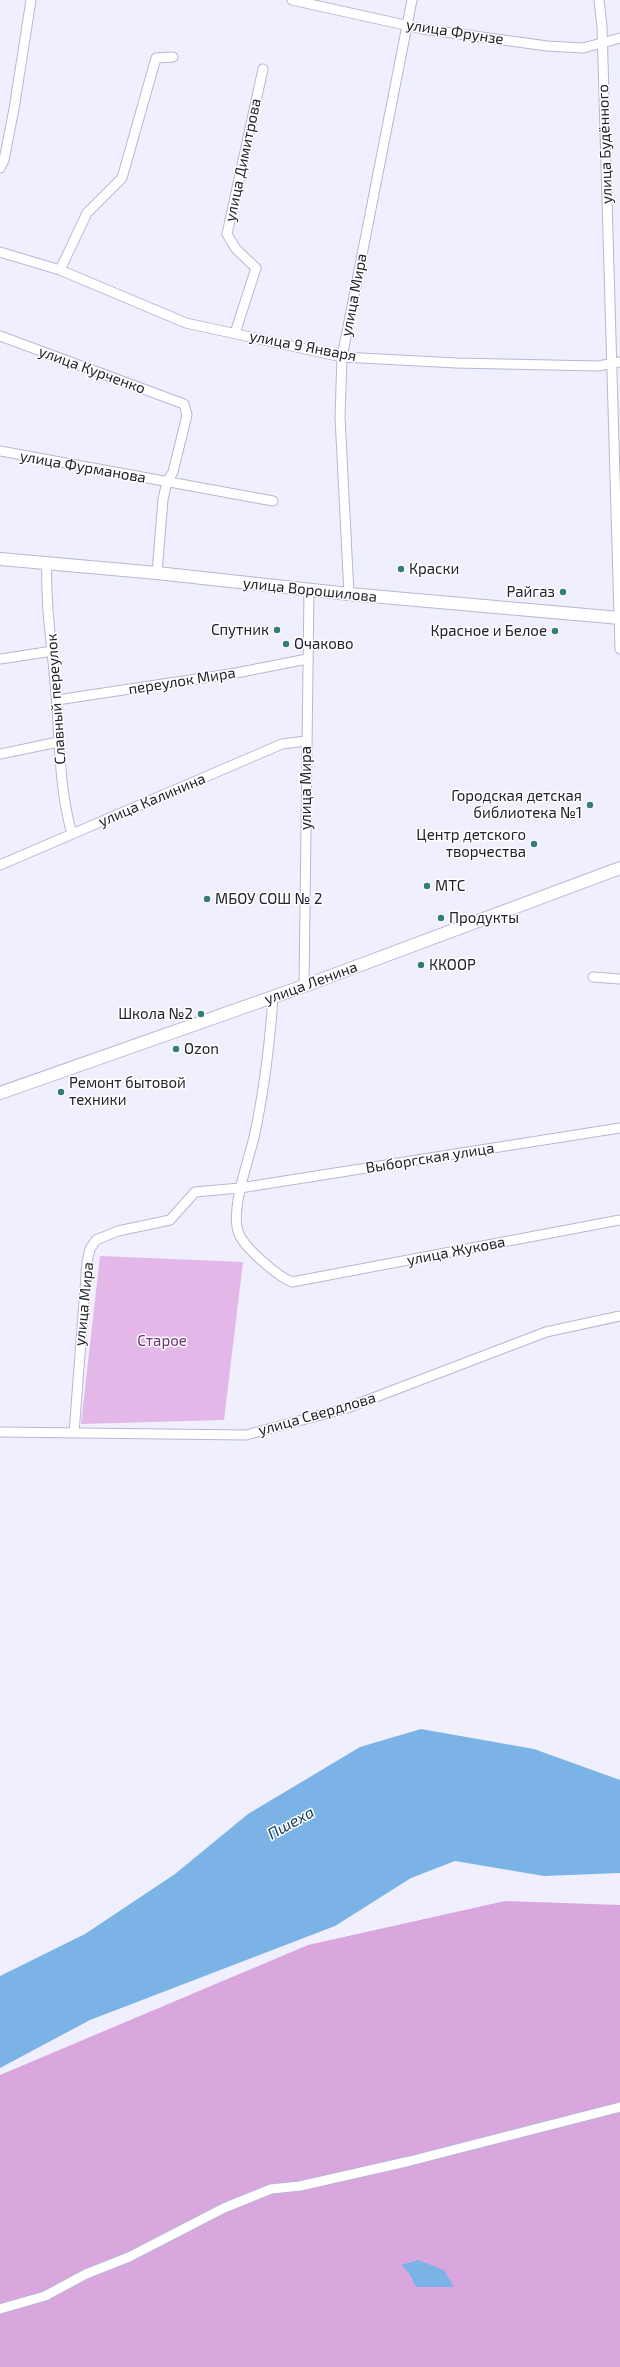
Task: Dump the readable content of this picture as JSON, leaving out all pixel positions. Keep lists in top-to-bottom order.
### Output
{
  "streets": {
    "main road": ["улица Ворошилова", "улица Ленина"],
    "street": [
      "улица Фрунзе",
      "улица Будённого",
      "улица Димитрова",
      "улица Мира",
      "улица 9 Января",
      "улица Курченко",
      "улица Фурманова",
      "переулок Мира",
      "Славный переулок",
      "улица Калинина",
      "Выборгская улица",
      "улица Жукова",
      "улица Свердлова"
    ]
  },
  "crossings": [
    ["улица Фрунзе", "улица Будённого"],
    ["улица Фрунзе", "улица Мира"],
    ["улица Будённого", "улица 9 Января"],
    ["улица Будённого", "улица Ворошилова"],
    ["улица Димитрова", "улица 9 Января"],
    ["улица Мира", "улица 9 Января"],
    ["улица Мира", "улица Ворошилова"],
    ["улица Мира", "переулок Мира"],
    ["улица Мира", "улица Калинина"],
    ["улица Мира", "улица Ленина"],
    ["улица Мира", "Выборгская улица"],
    ["улица Мира", "улица Жукова"],
    ["улица Мира", "улица Свердлова"],
    ["улица Курченко", "улица Фурманова"],
    ["улица Ворошилова", "Славный переулок"],
    ["переулок Мира", "Славный переулок"],
    ["Славный переулок", "улица Калинина"],
    ["Выборгская улица", "улица Жукова"]
  ],
  "water": ["Пшеха"],
  "parks": ["Старое"],
  "places": [
    "Краски",
    "Райгаз",
    "Спутник",
    "Красное и Белое",
    "Очаково",
    "Городская детская библиотека №1",
    "Центр детского творчества",
    "МТС",
    "МБОУ СОШ № 2",
    "Продукты",
    "ККООР",
    "Школа №2",
    "Ozon",
    "Ремонт бытовой техники"
  ]
}
